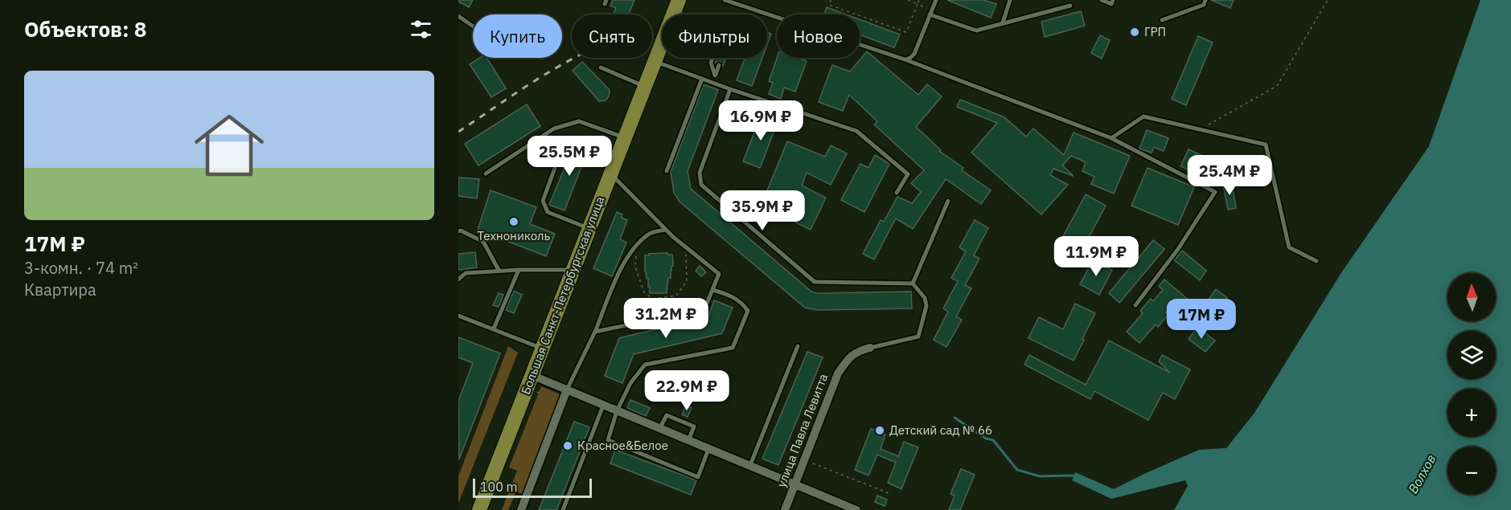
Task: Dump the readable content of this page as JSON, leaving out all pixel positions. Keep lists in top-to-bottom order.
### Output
{
  "streets": {
    "main road": ["Большая Санкт-Петербургская улица"],
    "street": ["улица Павла Левитта"]
  },
  "water": ["Волхов"],
  "places": [
    "ГРП",
    "Технониколь",
    "Детский сад № 66",
    "Красное&Белое"
  ],
  "scale_bar": "100 m",
  "north": "top",
  "page": {
    "heading": "Объектов: 8",
    "chip": [
      "Купить",
      "Снять",
      "Фильтры",
      "Новое"
    ],
    "list": [
      {
        "name": "17M ₽",
        "note": "3-комн. · 74 m² · Квартира"
      }
    ],
    "price": [
      "16.9M ₽",
      "25.5M ₽",
      "25.4M ₽",
      "35.9M ₽",
      "11.9M ₽",
      "31.2M ₽",
      "17M ₽",
      "22.9M ₽"
    ],
    "map_buttons": ["+", "−"],
    "scale": "100 m"
  }
}
